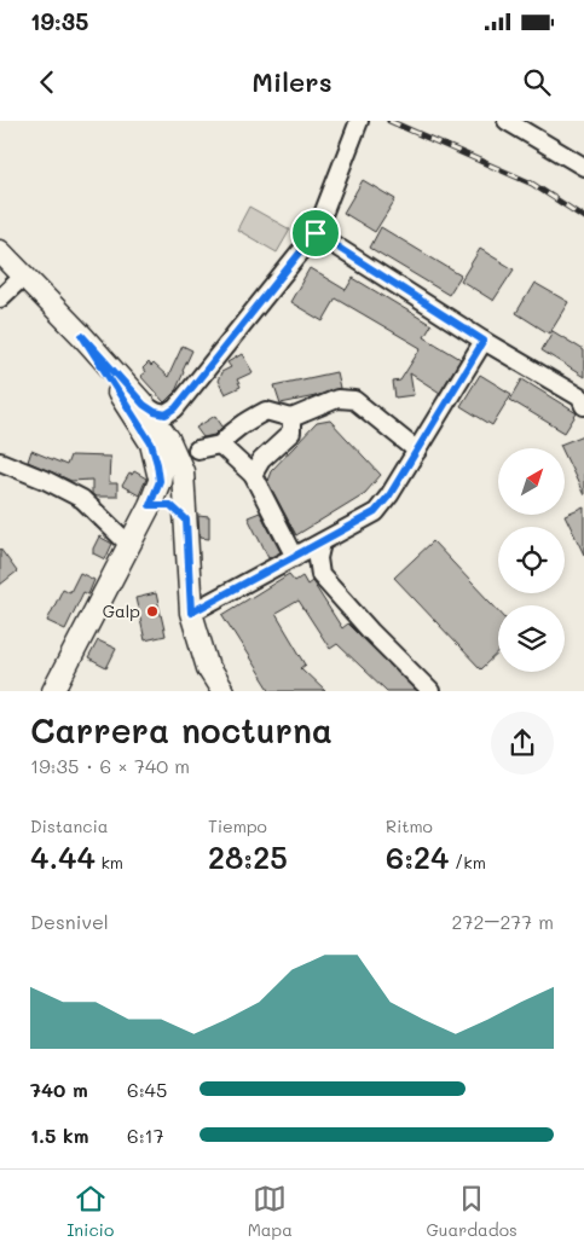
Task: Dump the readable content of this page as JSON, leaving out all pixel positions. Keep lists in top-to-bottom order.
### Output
{
  "places": ["Galp"],
  "north": "top right",
  "page": {
    "status": "19:35",
    "header": "Milers",
    "heading": ["Carrera nocturna", "19:35 · 6 × 740 m"],
    "stats": [
      ["Distancia", "4.44 km"],
      ["Tiempo", "28:25"],
      ["Ritmo", "6:24 /km"]
    ],
    "chart": ["Desnivel", "272–277 m"],
    "list": [
      {
        "name": "740 m",
        "note": "6:45"
      },
      {
        "name": "1.5 km",
        "note": "6:17"
      }
    ],
    "tabs": ["Inicio", "Mapa", "Guardados"]
  }
}
